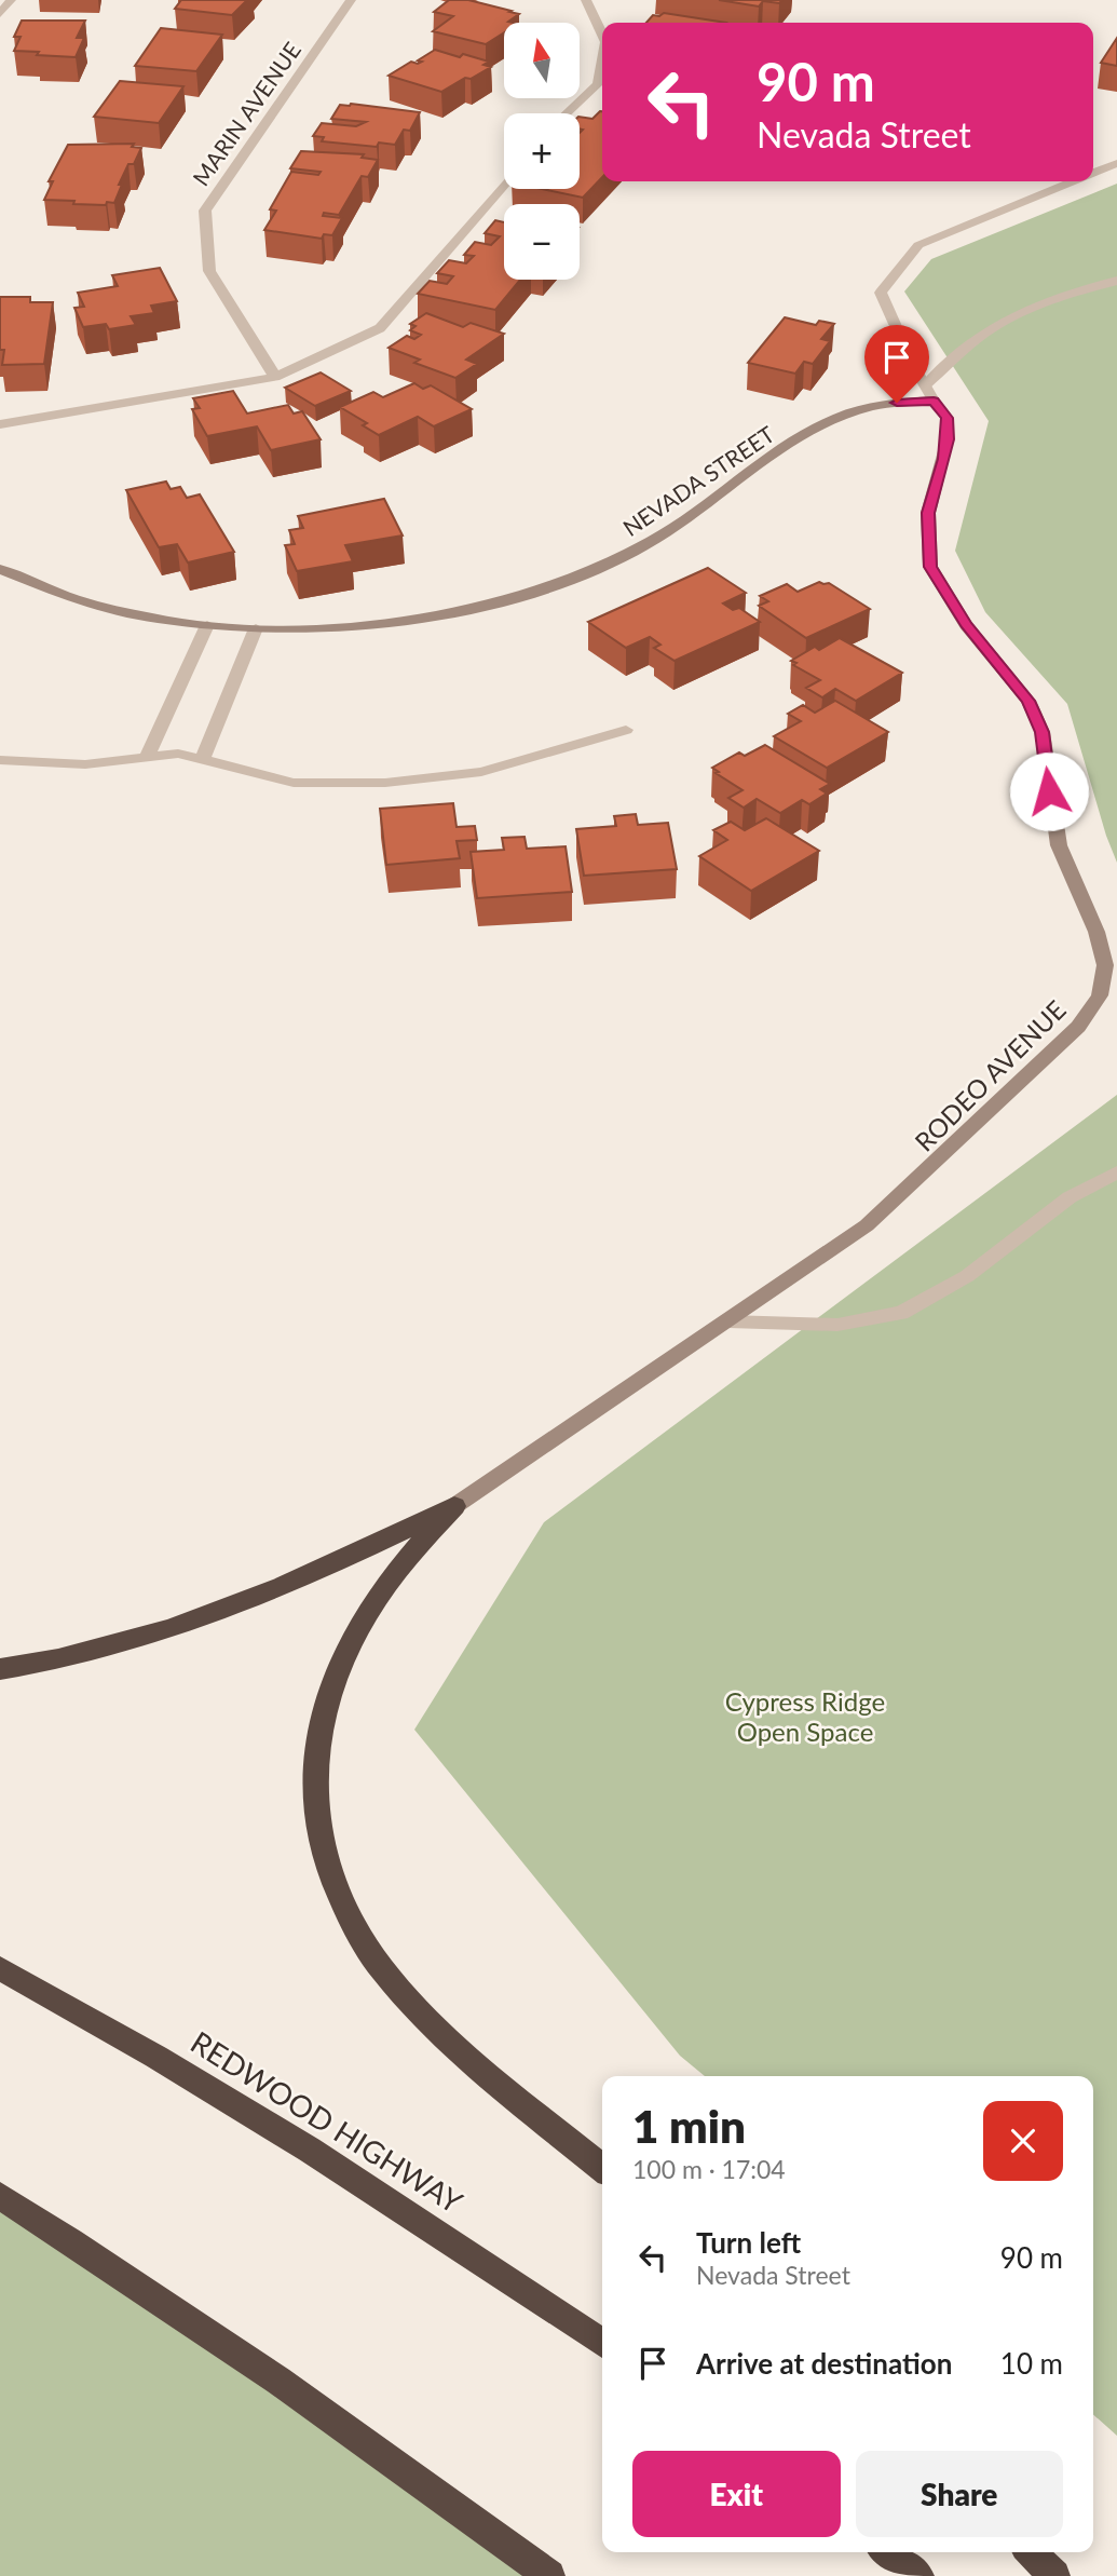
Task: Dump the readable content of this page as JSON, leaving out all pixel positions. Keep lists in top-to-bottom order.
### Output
{
  "streets": {
    "highway": ["REDWOOD HIGHWAY"],
    "street": ["MARIN AVENUE", "NEVADA STREET", "RODEO AVENUE"]
  },
  "crossings": [
    ["NEVADA STREET", "RODEO AVENUE"]
  ],
  "parks": ["Cypress Ridge Open Space"],
  "north": "top",
  "page": {
    "map_buttons": ["+", "−"],
    "turn": ["90 m", "Nevada Street"],
    "heading": ["1 min", "100 m · 17:04"],
    "list": [
      {
        "name": "Turn left",
        "note": "Nevada Street",
        "value": "90 m"
      },
      {
        "name": "Arrive at destination",
        "value": "10 m"
      }
    ],
    "buttons": ["Exit", "Share"]
  }
}
